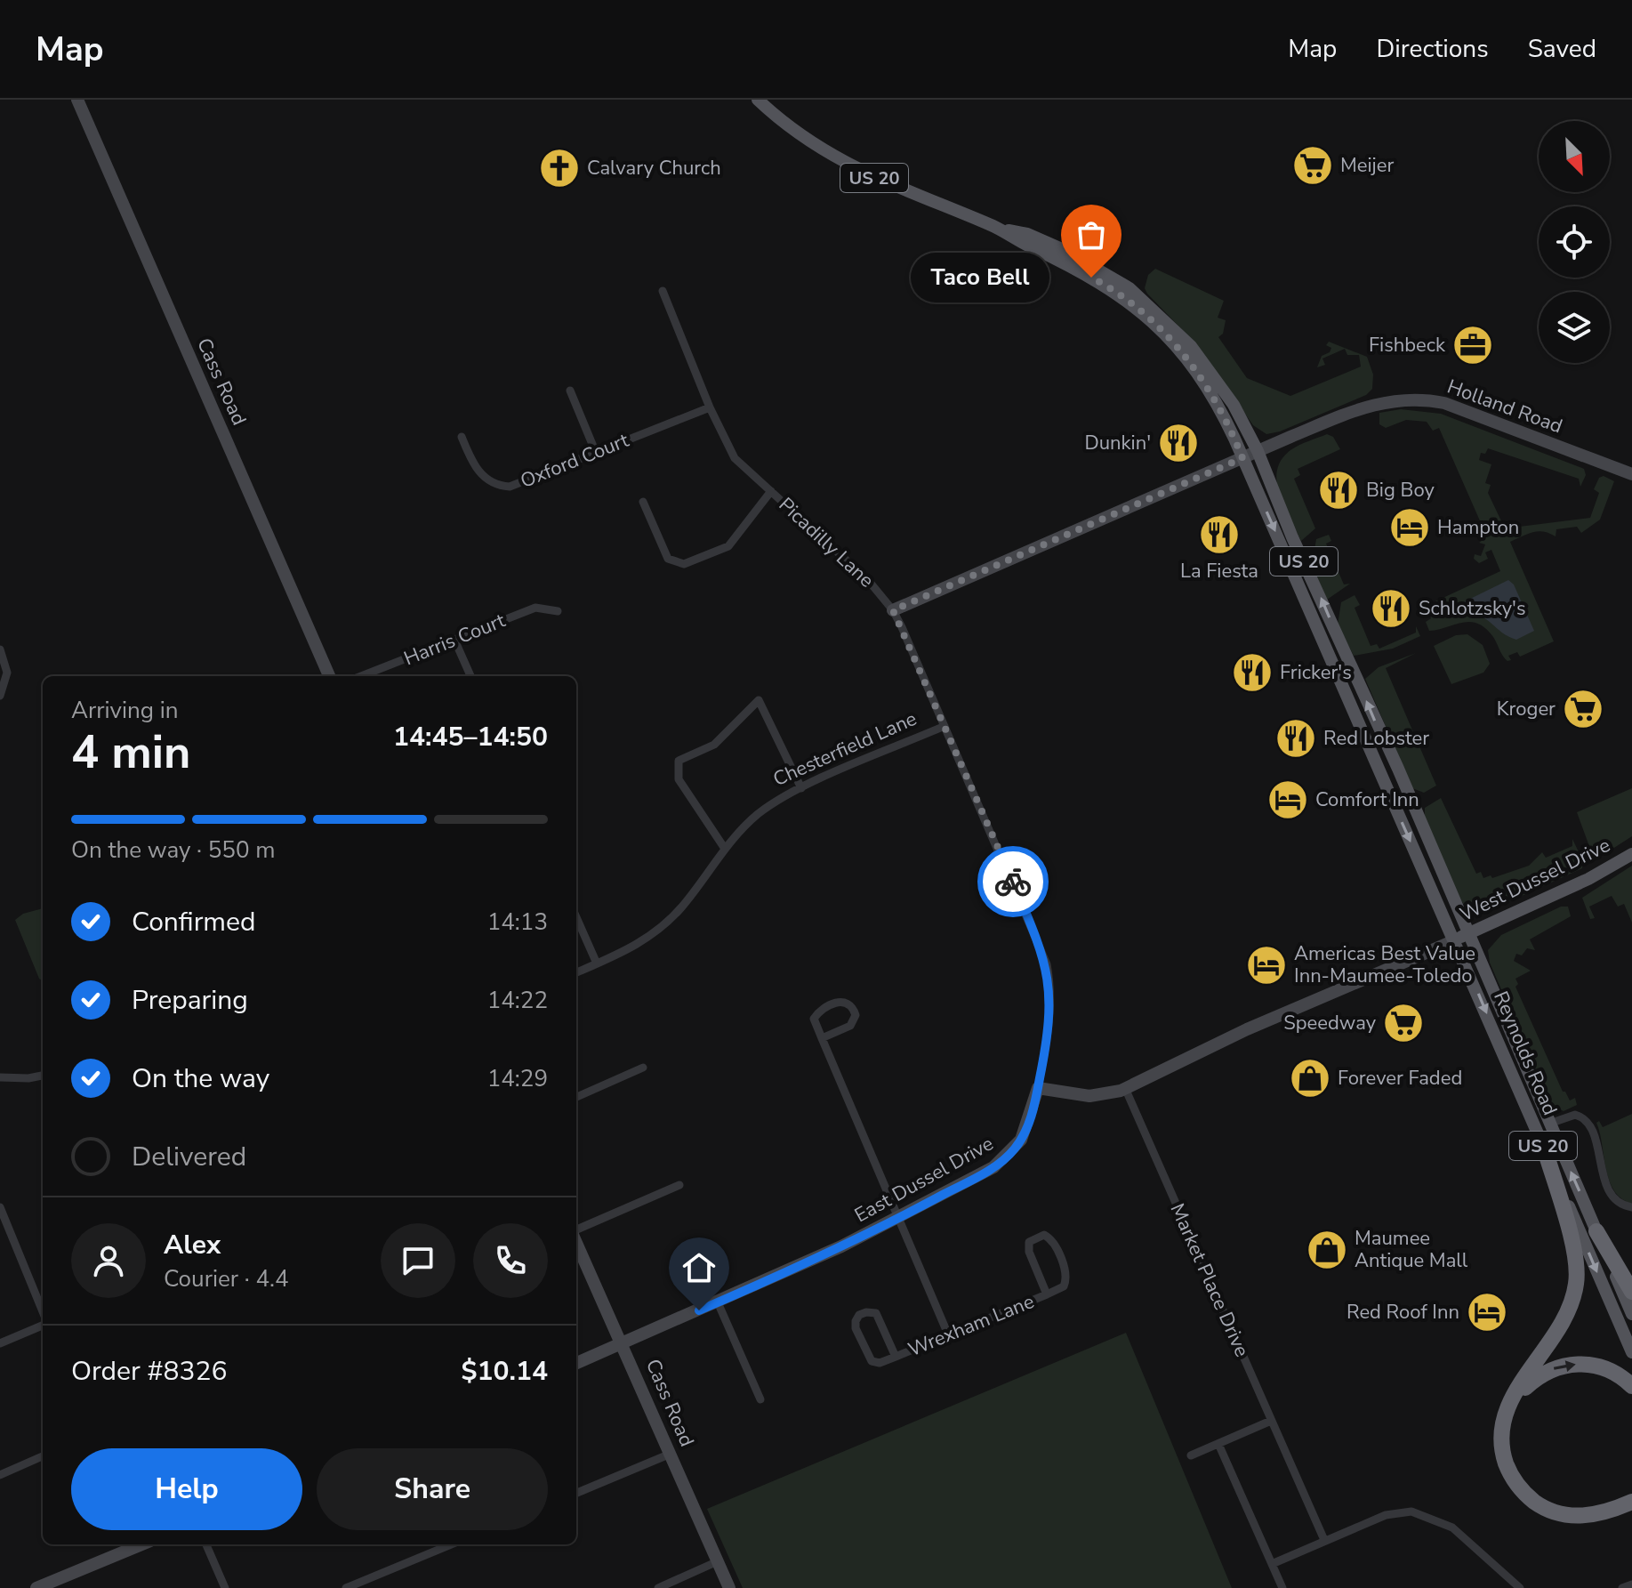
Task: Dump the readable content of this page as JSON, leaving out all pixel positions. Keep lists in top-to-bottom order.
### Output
{
  "streets": {
    "main road": ["US 20", "West Dussel Drive", "Reynolds Road"],
    "street": [
      "Cass Road",
      "Holland Road",
      "Oxford Court",
      "Picadilly Lane",
      "Harris Court",
      "Chesterfield Lane",
      "East Dussel Drive",
      "Market Place Drive",
      "Wrexham Lane"
    ]
  },
  "crossings": [
    ["US 20", "Holland Road"],
    ["US 20", "Reynolds Road"],
    ["Cass Road", "East Dussel Drive"],
    ["Holland Road", "Reynolds Road"],
    ["Oxford Court", "Picadilly Lane"],
    ["Picadilly Lane", "Chesterfield Lane"],
    ["Picadilly Lane", "East Dussel Drive"],
    ["West Dussel Drive", "Reynolds Road"]
  ],
  "places": {
    "supermarket": ["Meijer", "Kroger", "Speedway"],
    "church": ["Calvary Church"],
    "other": ["Taco Bell"],
    "office": ["Fishbeck"],
    "restaurant": [
      "Dunkin'",
      "Big Boy",
      "La Fiesta",
      "Schlotzsky's",
      "Fricker's",
      "Red Lobster"
    ],
    "hotel": [
      "Hampton",
      "Comfort Inn",
      "Americas Best Value Inn-Maumee-Toledo",
      "Red Roof Inn"
    ],
    "shop": ["Forever Faded", "Maumee Antique Mall"]
  },
  "north": "bottom right",
  "page": {
    "header": "Map",
    "nav": ["Map", "Directions", "Saved"],
    "bubble": "Taco Bell",
    "heading": ["4 min", "Arriving in", "14:45–14:50"],
    "panel": [
      "Alex",
      "Courier · 4.4",
      "Order #8326",
      "$10.14"
    ],
    "bar": "On the way · 550 m",
    "list": [
      ["Confirmed", "14:13"],
      ["Preparing", "14:22"],
      ["On the way", "14:29"],
      "Delivered"
    ],
    "buttons": ["Help", "Share"]
  }
}
